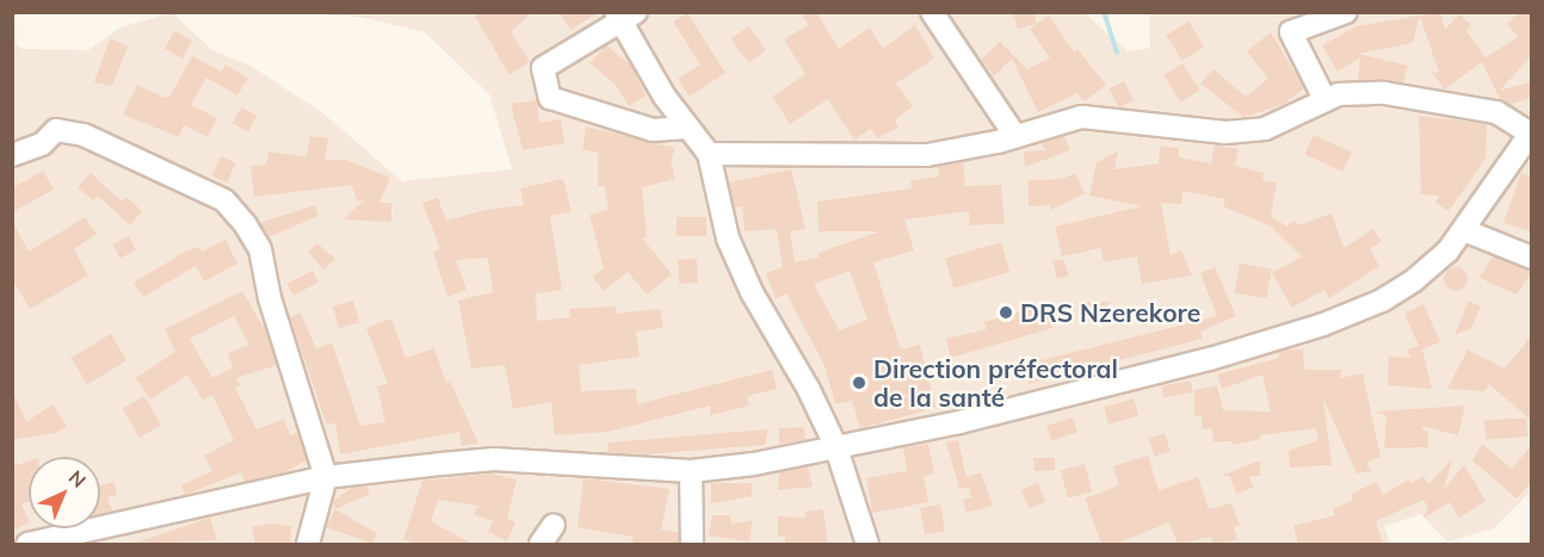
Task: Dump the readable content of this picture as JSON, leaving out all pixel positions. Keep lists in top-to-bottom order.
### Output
{
  "places": ["DRS Nzerekore", "Direction préfectoral de la santé"],
  "north": "top right"
}
